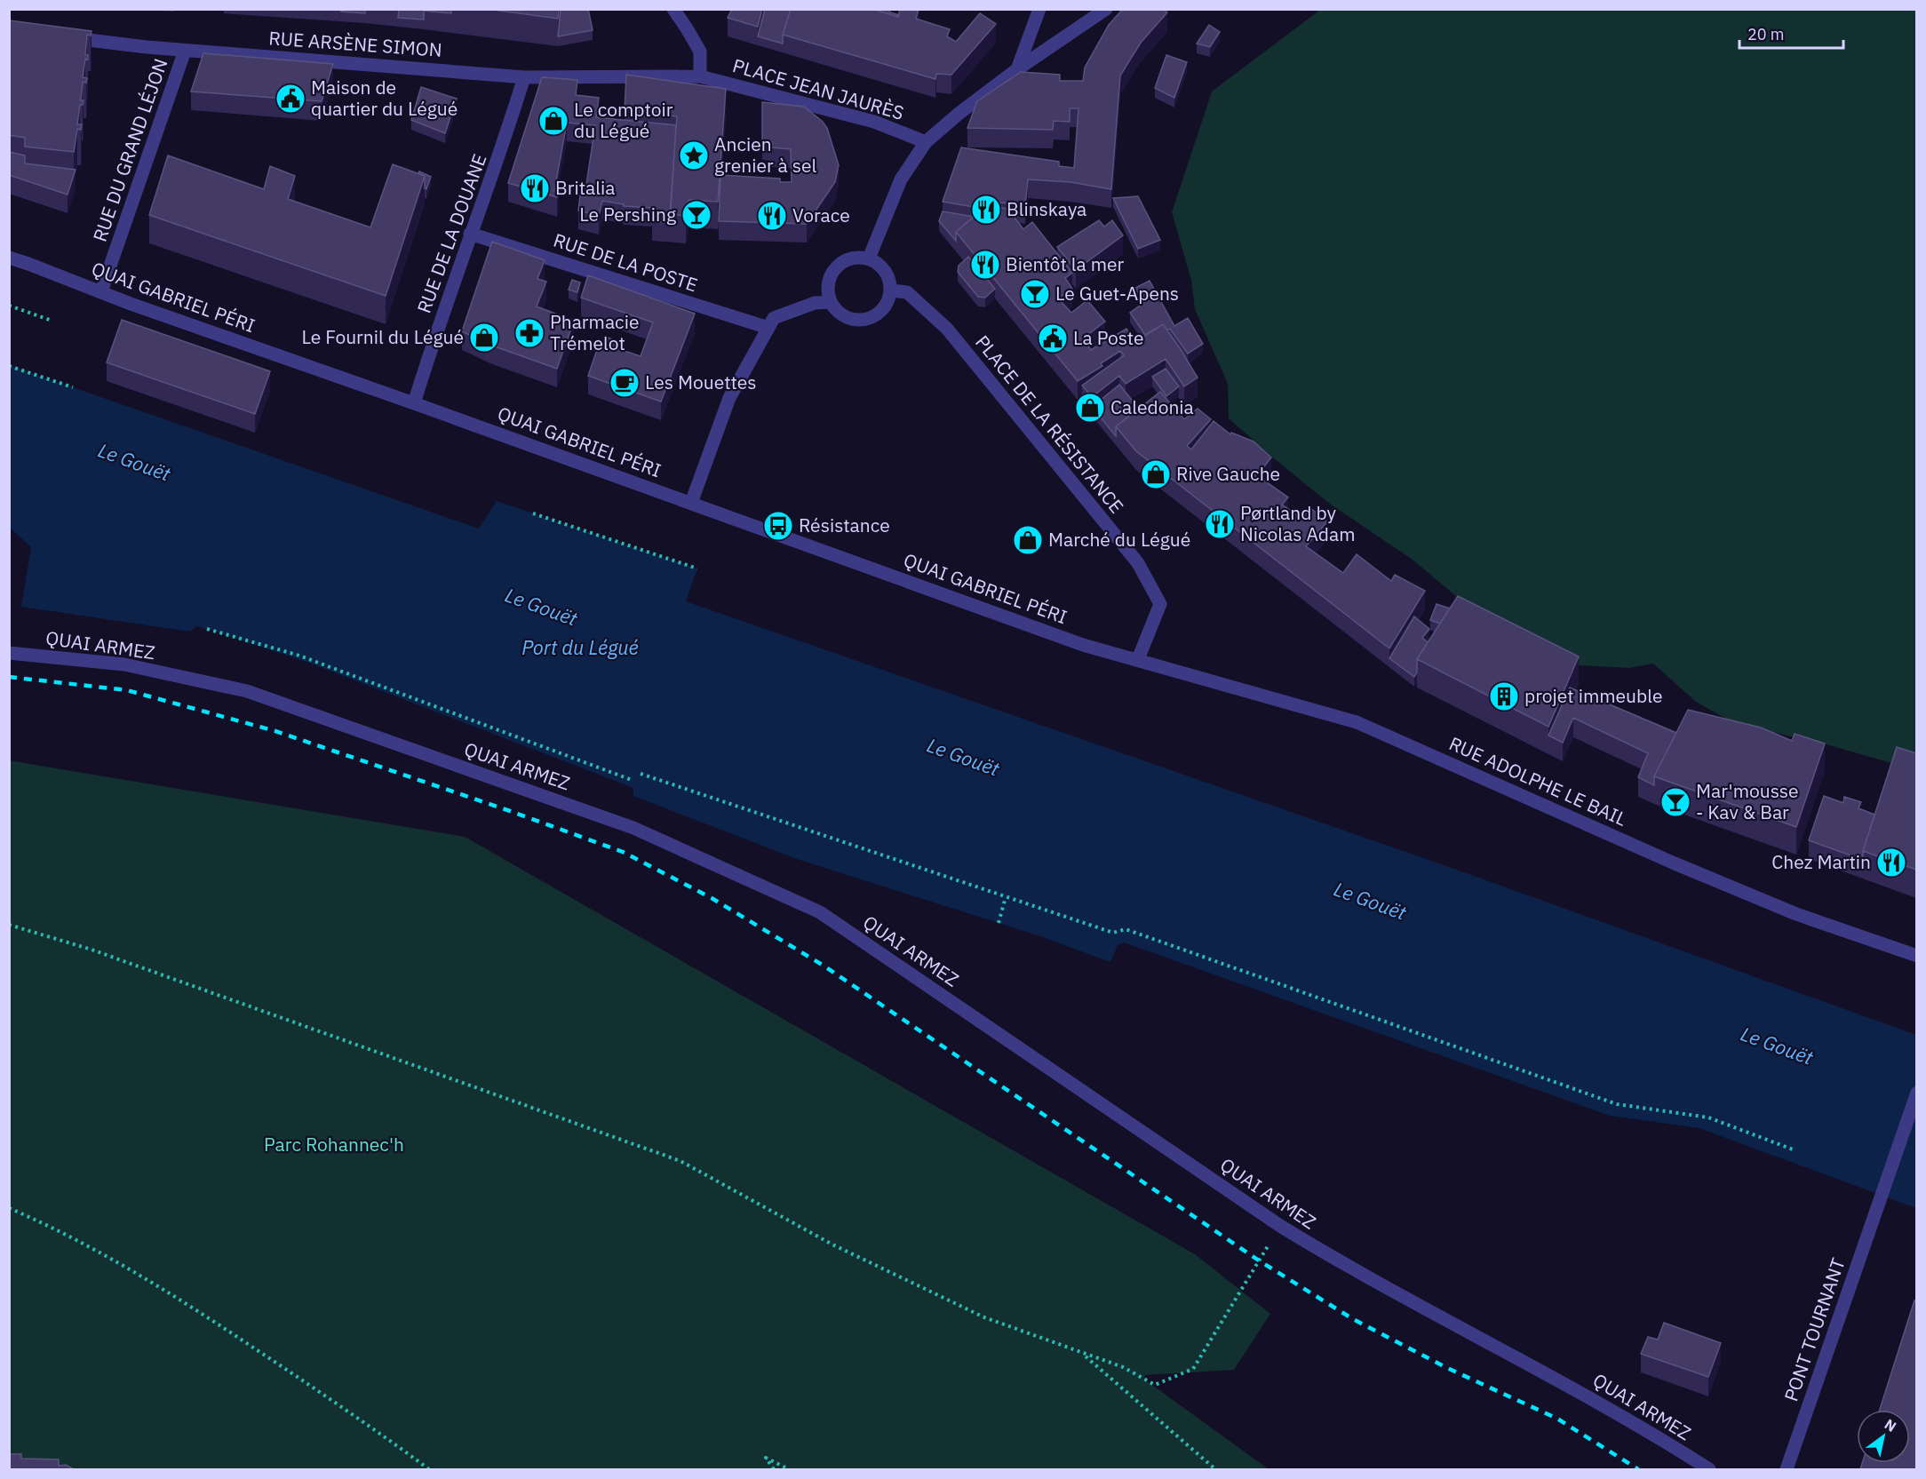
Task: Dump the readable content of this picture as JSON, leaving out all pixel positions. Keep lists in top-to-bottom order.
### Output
{
  "streets": {
    "street": [
      "RUE ARSÈNE SIMON",
      "PLACE JEAN JAURÈS",
      "RUE DU GRAND LÉJON",
      "RUE DE LA DOUANE",
      "RUE DE LA POSTE",
      "QUAI GABRIEL PÉRI",
      "PLACE DE LA RÉSISTANCE",
      "QUAI ARMEZ",
      "RUE ADOLPHE LE BAIL",
      "PONT TOURNANT"
    ]
  },
  "crossings": [
    ["RUE ARSÈNE SIMON", "PLACE JEAN JAURÈS"],
    ["RUE ARSÈNE SIMON", "RUE DU GRAND LÉJON"],
    ["RUE ARSÈNE SIMON", "RUE DE LA DOUANE"],
    ["RUE DU GRAND LÉJON", "QUAI GABRIEL PÉRI"],
    ["RUE DE LA DOUANE", "RUE DE LA POSTE"],
    ["RUE DE LA DOUANE", "QUAI GABRIEL PÉRI"],
    ["QUAI GABRIEL PÉRI", "PLACE DE LA RÉSISTANCE"],
    ["QUAI GABRIEL PÉRI", "RUE ADOLPHE LE BAIL"],
    ["PLACE DE LA RÉSISTANCE", "RUE ADOLPHE LE BAIL"]
  ],
  "water": ["Le Gouët", "Port du Légué"],
  "parks": ["Parc Rohannec'h"],
  "places": {
    "public building": ["Maison de quartier du Légué", "La Poste"],
    "shop": [
      "Le comptoir du Légué",
      "Le Fournil du Légué",
      "Caledonia",
      "Rive Gauche",
      "Marché du Légué"
    ],
    "place": ["Ancien grenier à sel"],
    "restaurant": [
      "Britalia",
      "Blinskaya",
      "Vorace",
      "Bientôt la mer",
      "Pørtland by Nicolas Adam",
      "Chez Martin"
    ],
    "bar": ["Le Pershing", "Le Guet-Apens", "Mar'mousse - Kav & Bar"],
    "pharmacy": ["Pharmacie Trémelot"],
    "cafe": ["Les Mouettes"],
    "bus stop": ["Résistance"],
    "building": ["projet immeuble"]
  },
  "scale_bar": "20 m",
  "north": "top right"
}
